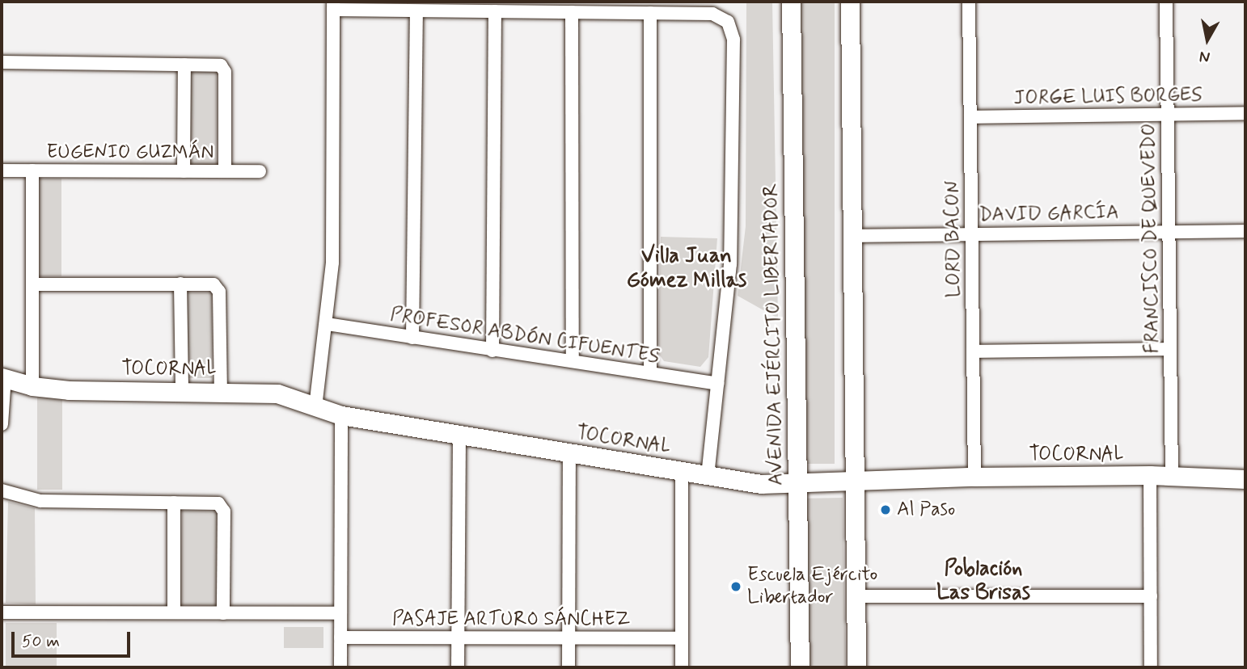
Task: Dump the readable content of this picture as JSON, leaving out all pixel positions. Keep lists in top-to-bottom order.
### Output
{
  "streets": {
    "main road": ["AVENIDA EJÉRCITO LIBERTADOR", "TOCORNAL"],
    "street": [
      "JORGE LUIS BORGES",
      "EUGENIO GUZMÁN",
      "DAVID GARCÍA",
      "FRANCISCO DE QUEVEDO",
      "LORD BACON",
      "PROFESOR ABDÓN CIFUENTES",
      "PASAJE ARTURO SÁNCHEZ"
    ]
  },
  "crossings": [
    ["JORGE LUIS BORGES", "FRANCISCO DE QUEVEDO"],
    ["JORGE LUIS BORGES", "LORD BACON"],
    ["DAVID GARCÍA", "FRANCISCO DE QUEVEDO"],
    ["DAVID GARCÍA", "LORD BACON"],
    ["FRANCISCO DE QUEVEDO", "TOCORNAL"],
    ["LORD BACON", "TOCORNAL"],
    ["AVENIDA EJÉRCITO LIBERTADOR", "TOCORNAL"]
  ],
  "districts": ["Villa Juan Gómez Millas", "Población Las Brisas"],
  "places": ["Al Paso", "Escuela Ejército Libertador"],
  "scale_bar": "50 m",
  "north": "bottom"
}
